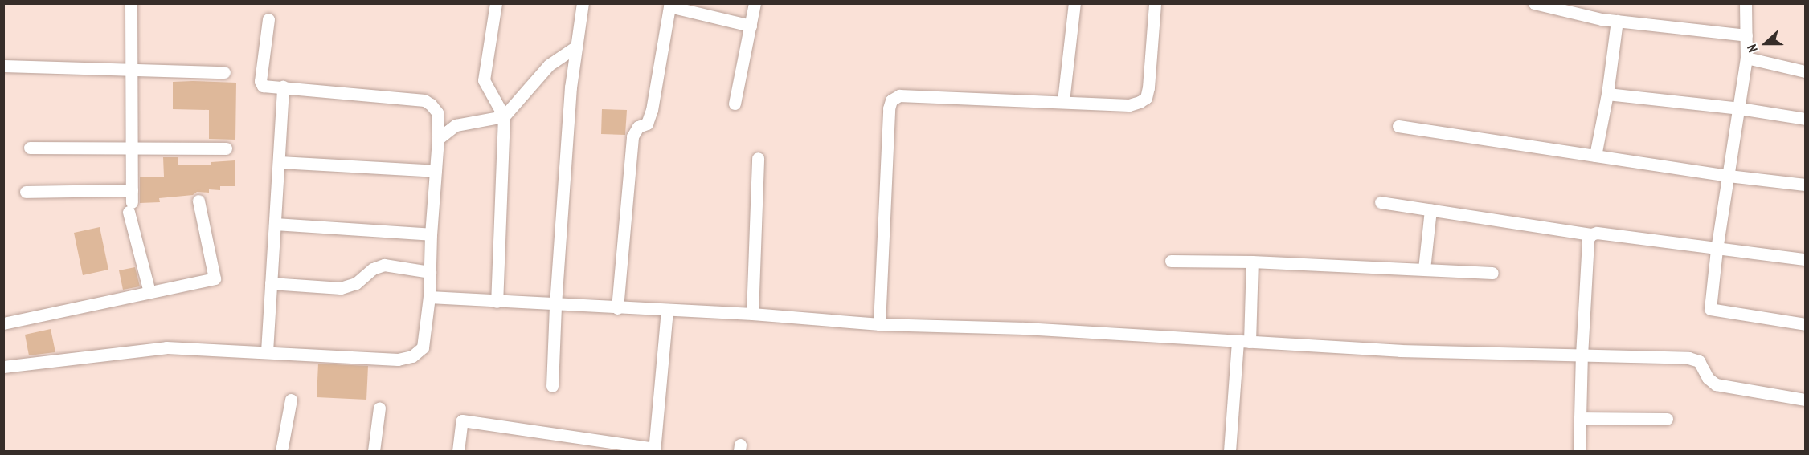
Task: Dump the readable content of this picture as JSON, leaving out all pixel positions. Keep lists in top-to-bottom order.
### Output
{
  "north": "left"
}
